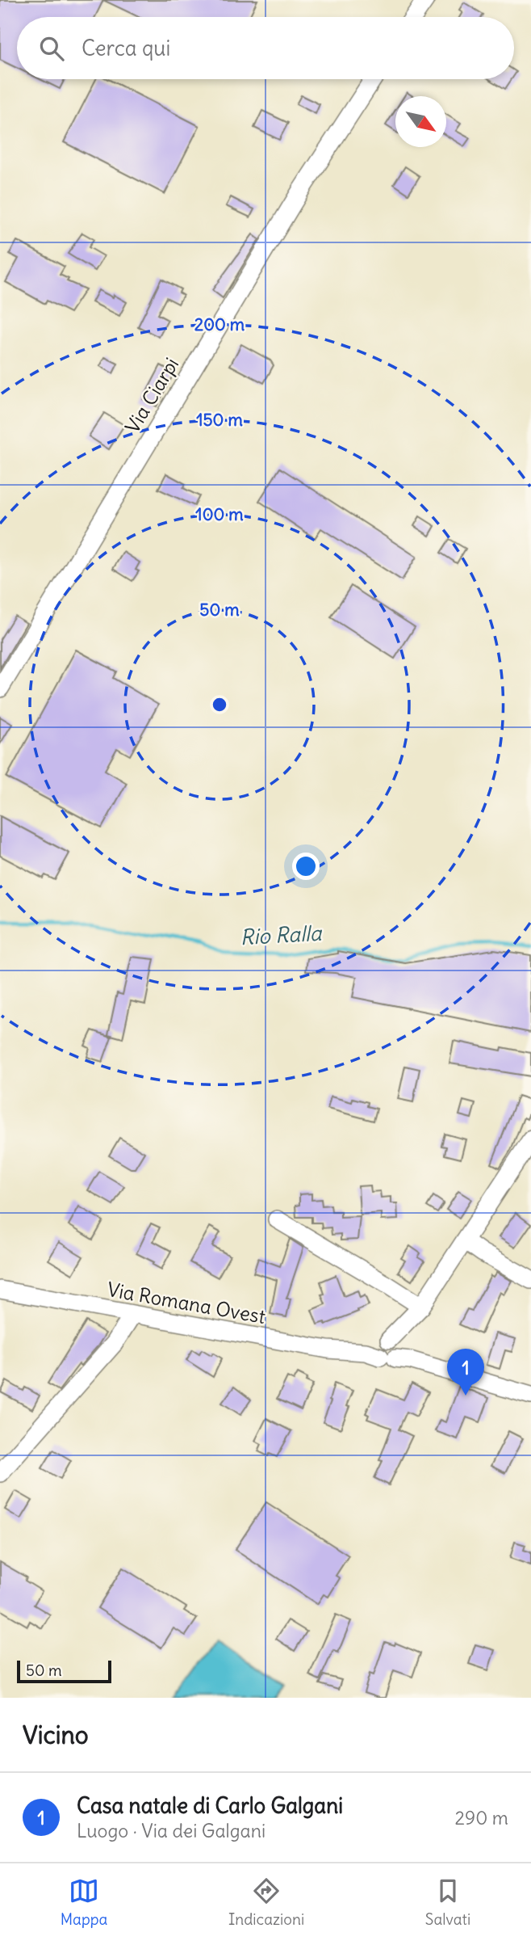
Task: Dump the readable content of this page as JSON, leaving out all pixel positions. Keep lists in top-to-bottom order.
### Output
{
  "streets": {
    "street": ["Via Ciarpi", "Via Romana Ovest"]
  },
  "water": ["Rio Ralla"],
  "scale_bar": "50 m",
  "north": "bottom right",
  "page": {
    "search": "Cerca qui",
    "pins": "1",
    "scale": "50 m",
    "heading": "Vicino",
    "list": [
      {
        "mark": "1",
        "name": "Casa natale di Carlo Galgani",
        "note": "Luogo · Via dei Galgani",
        "value": "290 m"
      }
    ],
    "nav": ["Mappa", "Indicazioni", "Salvati"]
  },
  "rings": [
    "200 m",
    "150 m",
    "100 m",
    "50 m"
  ]
}
